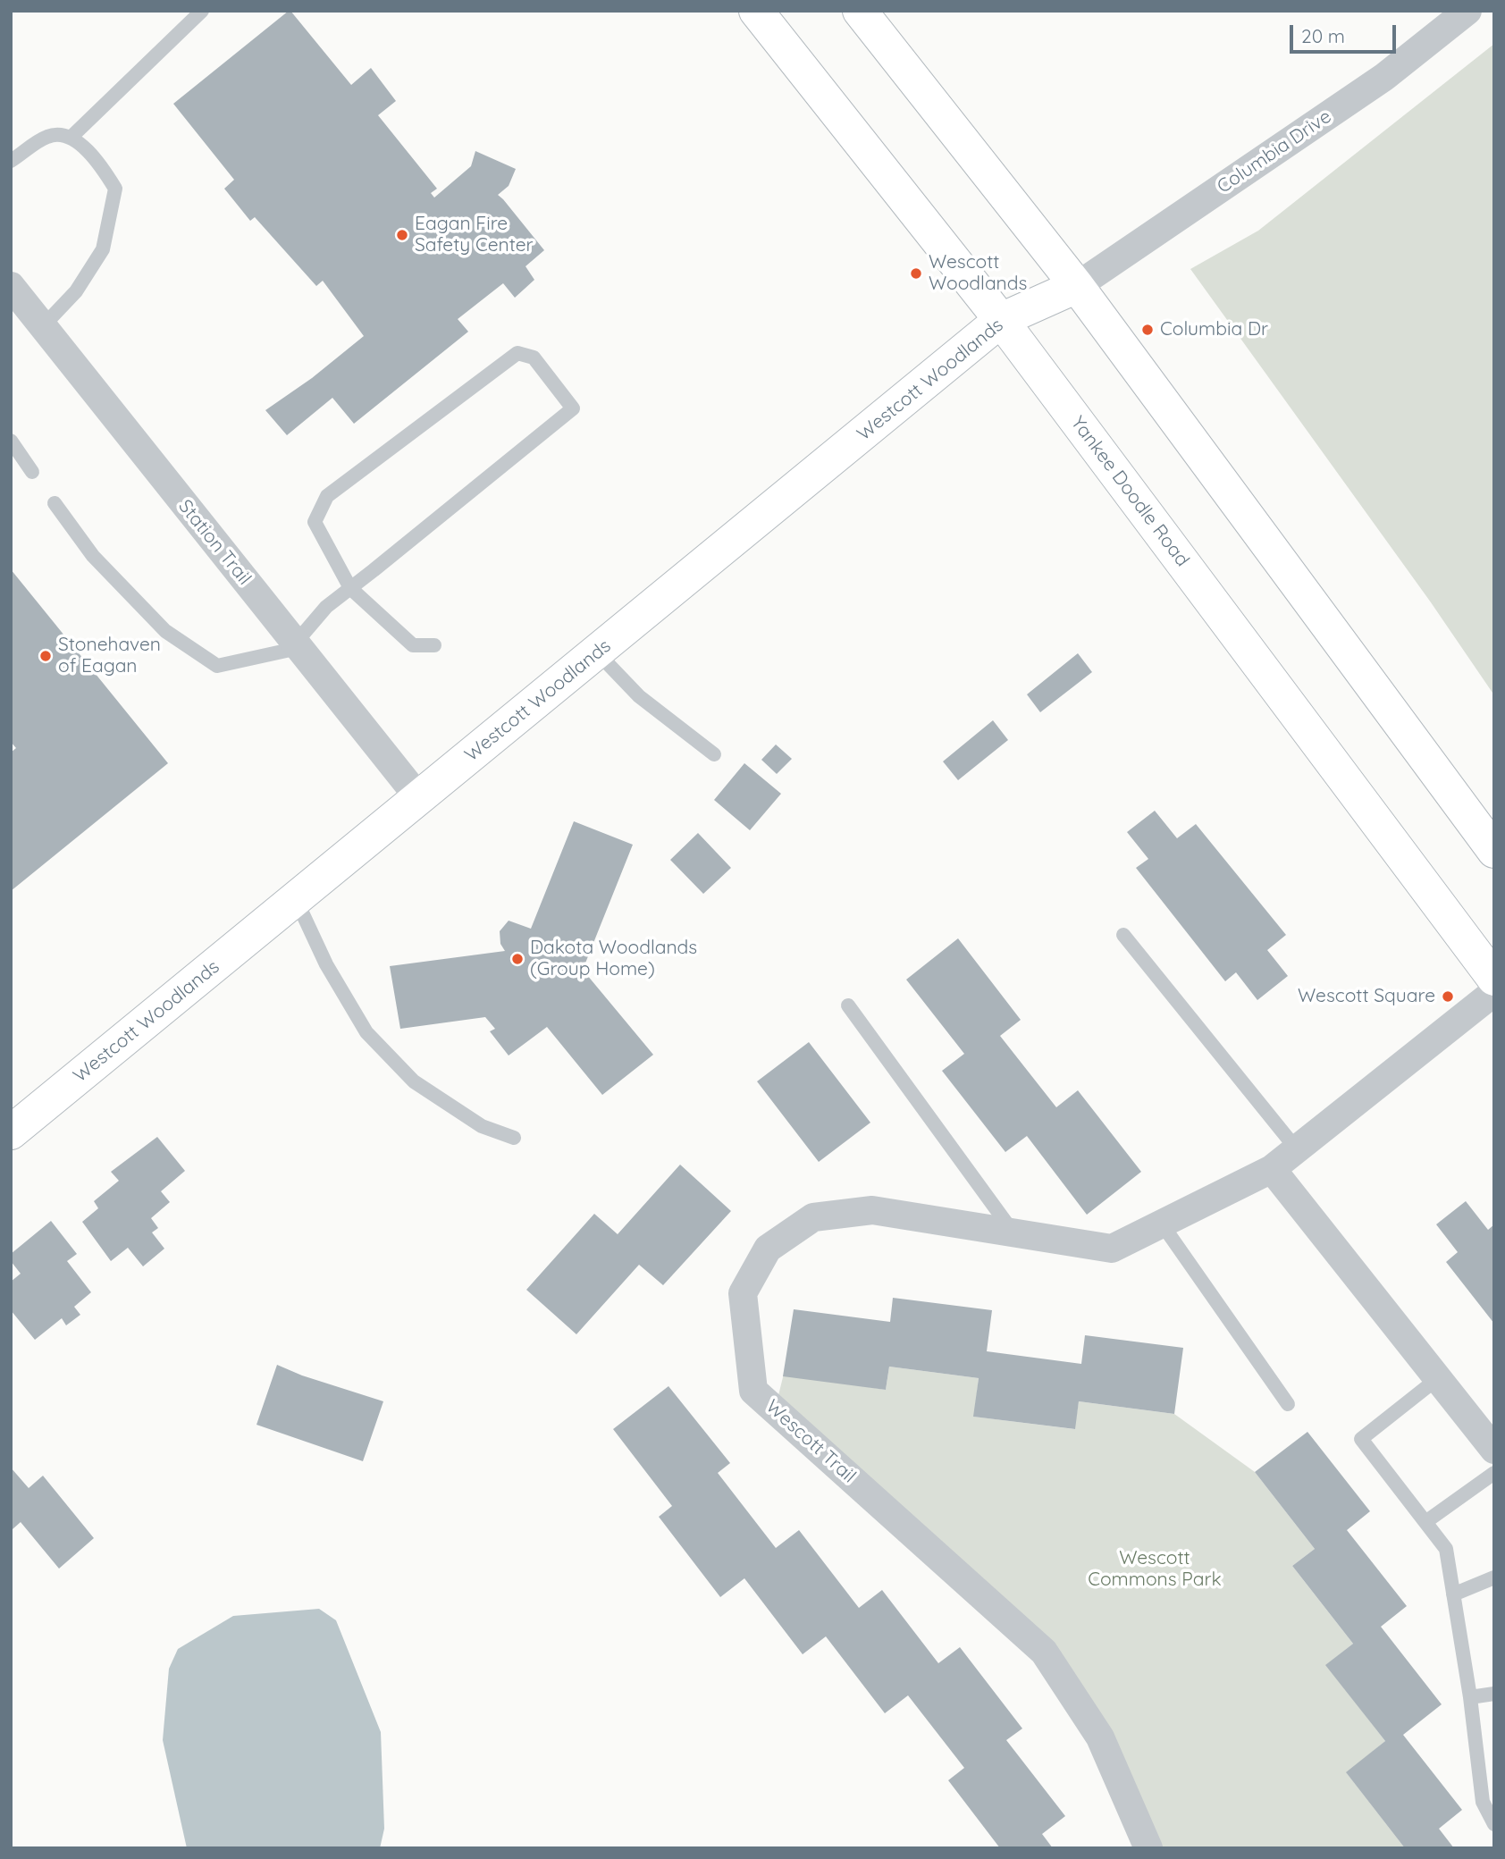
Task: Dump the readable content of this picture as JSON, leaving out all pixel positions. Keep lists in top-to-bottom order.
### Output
{
  "streets": {
    "main road": ["Westcott Woodlands", "Yankee Doodle Road"],
    "street": ["Columbia Drive", "Station Trail", "Wescott Trail"]
  },
  "crossings": [
    ["Columbia Drive", "Westcott Woodlands"],
    ["Westcott Woodlands", "Yankee Doodle Road"],
    ["Westcott Woodlands", "Station Trail"]
  ],
  "parks": ["Wescott Commons Park"],
  "places": [
    "Eagan Fire Safety Center",
    "Wescott Woodlands",
    "Columbia Dr",
    "Stonehaven of Eagan",
    "Dakota Woodlands (Group Home)",
    "Wescott Square"
  ],
  "scale_bar": "20 m"
}
